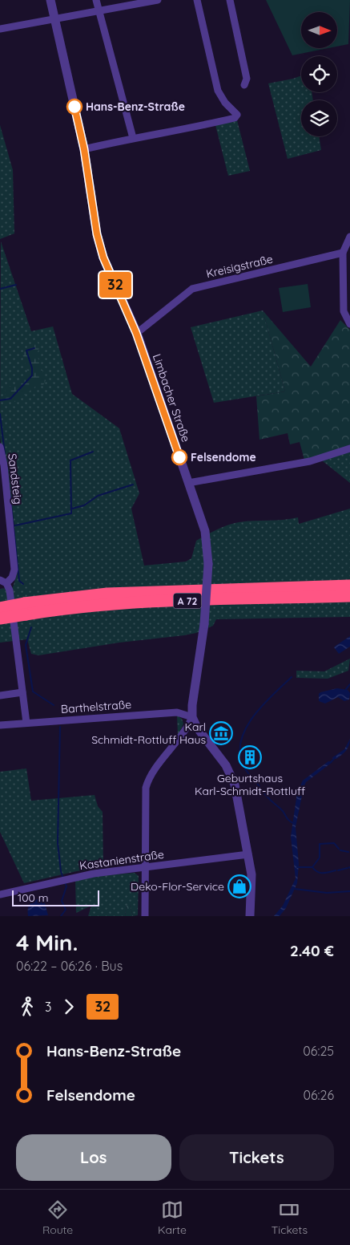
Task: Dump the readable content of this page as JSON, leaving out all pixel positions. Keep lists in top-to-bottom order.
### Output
{
  "streets": {
    "highway": ["A 72"],
    "street": [
      "Kreisigstraße",
      "Limbacher Straße",
      "Sandsteig",
      "Barthelstraße",
      "Kastanienstraße"
    ]
  },
  "crossings": [
    ["Kreisigstraße", "Limbacher Straße"],
    ["Limbacher Straße", "Barthelstraße"]
  ],
  "places": {
    "other": ["Hans-Benz-Straße", "Felsendome"],
    "museum": ["Karl Schmidt-Rottluff Haus"],
    "building": ["Geburtshaus Karl-Schmidt-Rottluff"],
    "shop": ["Deko-Flor-Service"]
  },
  "lines": ["bus line 32"],
  "scale_bar": "100 m",
  "north": "right",
  "page": {
    "on_map": "32",
    "scale": "100 m",
    "heading": ["4 Min.", "06:22 – 06:26 · Bus", "2.40 €"],
    "legs": ["3", "32"],
    "list": [
      {
        "name": "Hans-Benz-Straße",
        "value": "06:25"
      },
      {
        "name": "Felsendome",
        "value": "06:26"
      }
    ],
    "buttons": ["Los", "Tickets"],
    "tabs": ["Route", "Karte", "Tickets"]
  }
}
